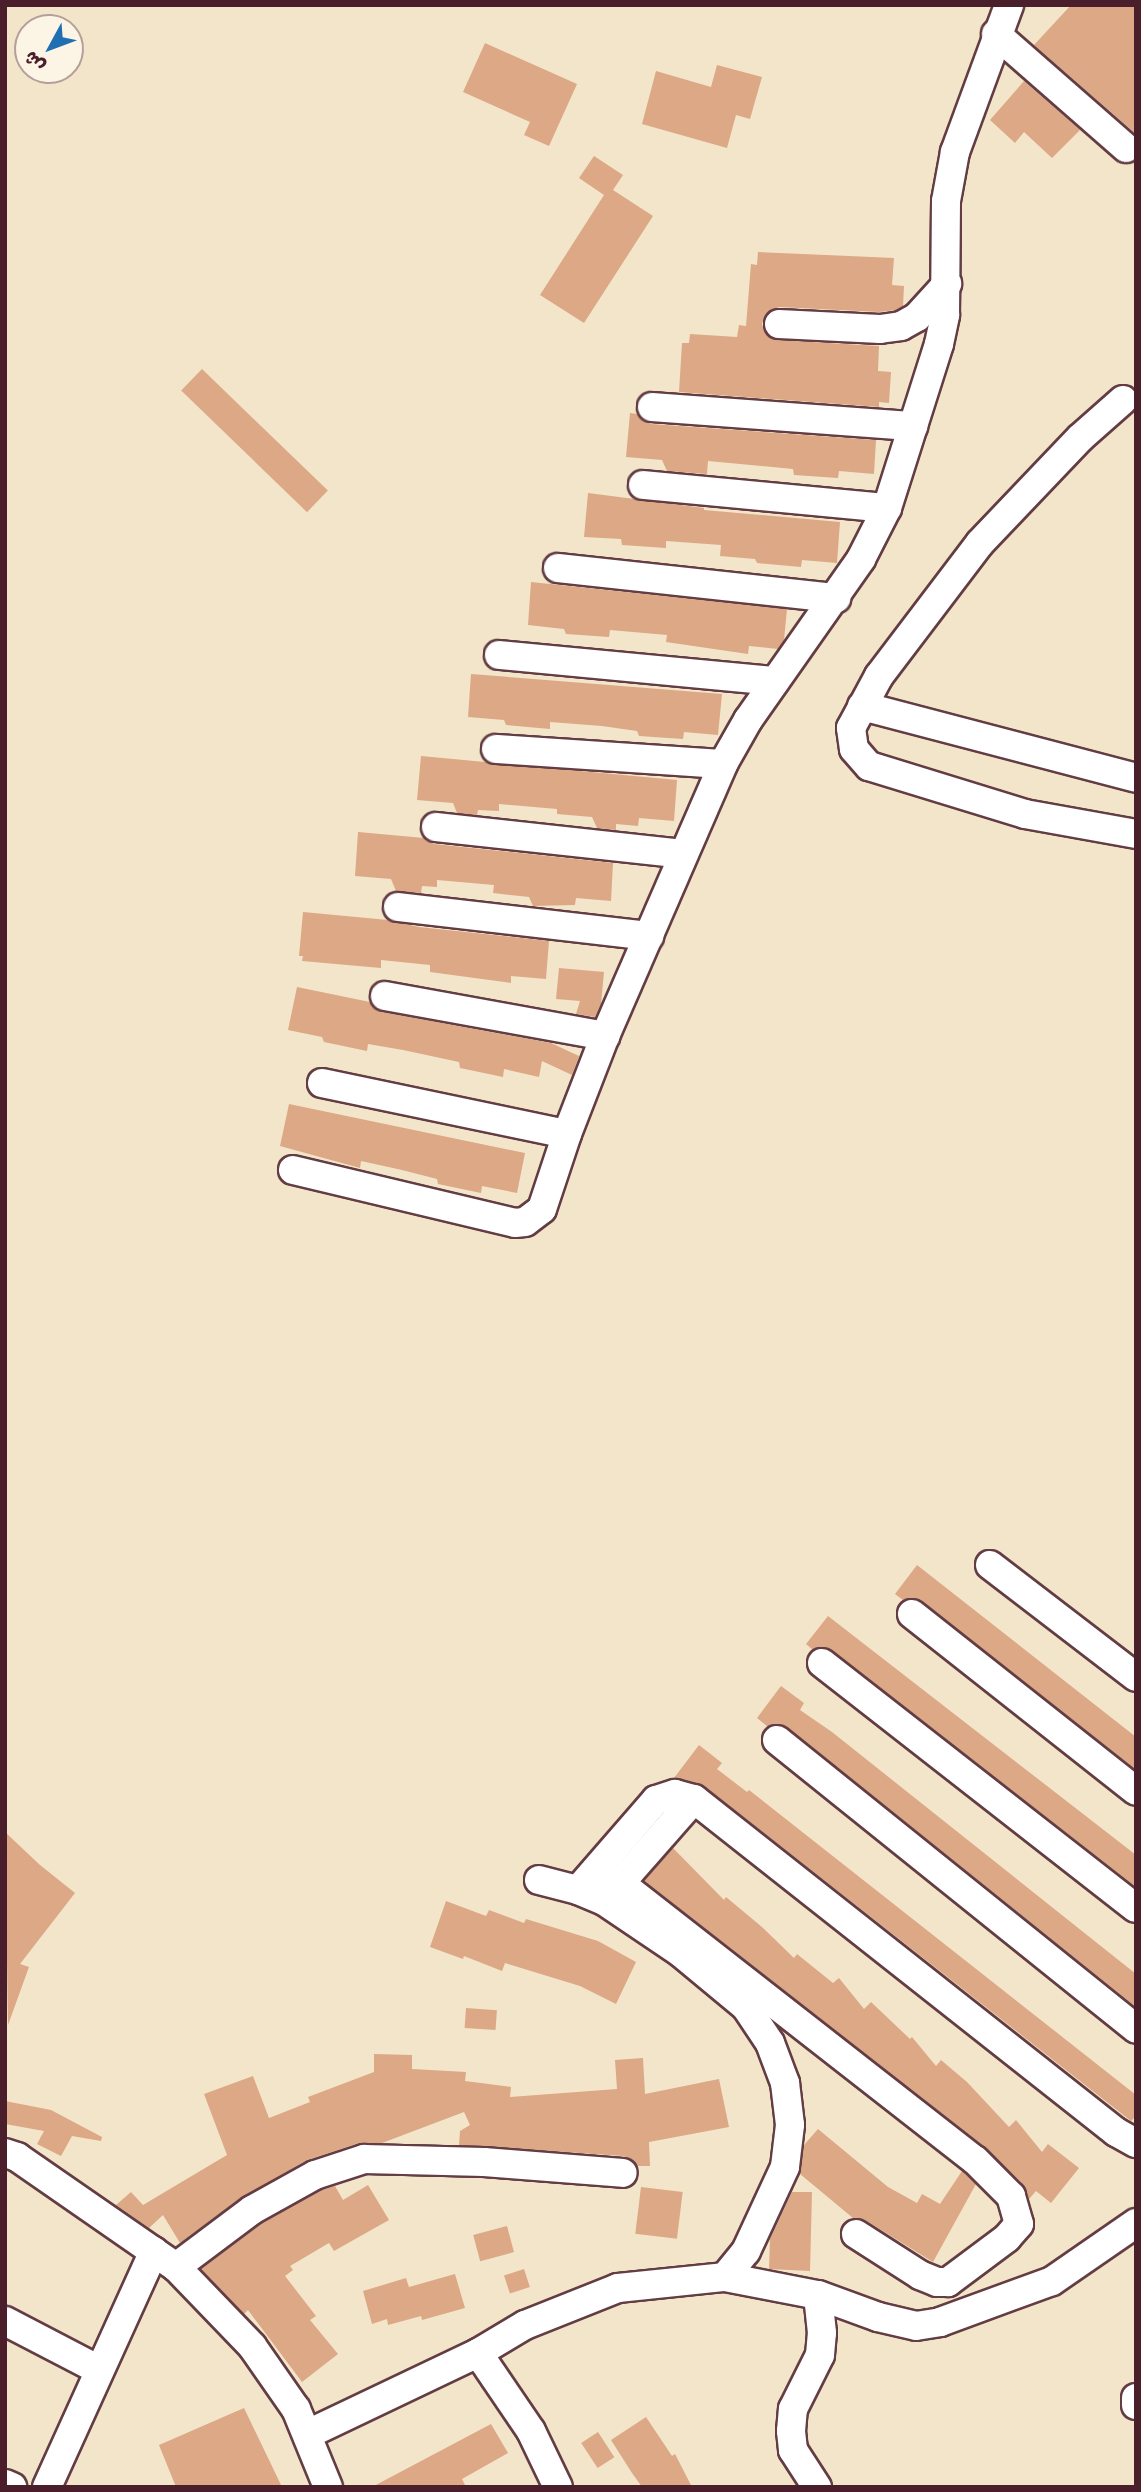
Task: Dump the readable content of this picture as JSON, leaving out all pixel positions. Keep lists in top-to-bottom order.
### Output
{
  "north": "bottom left"
}
